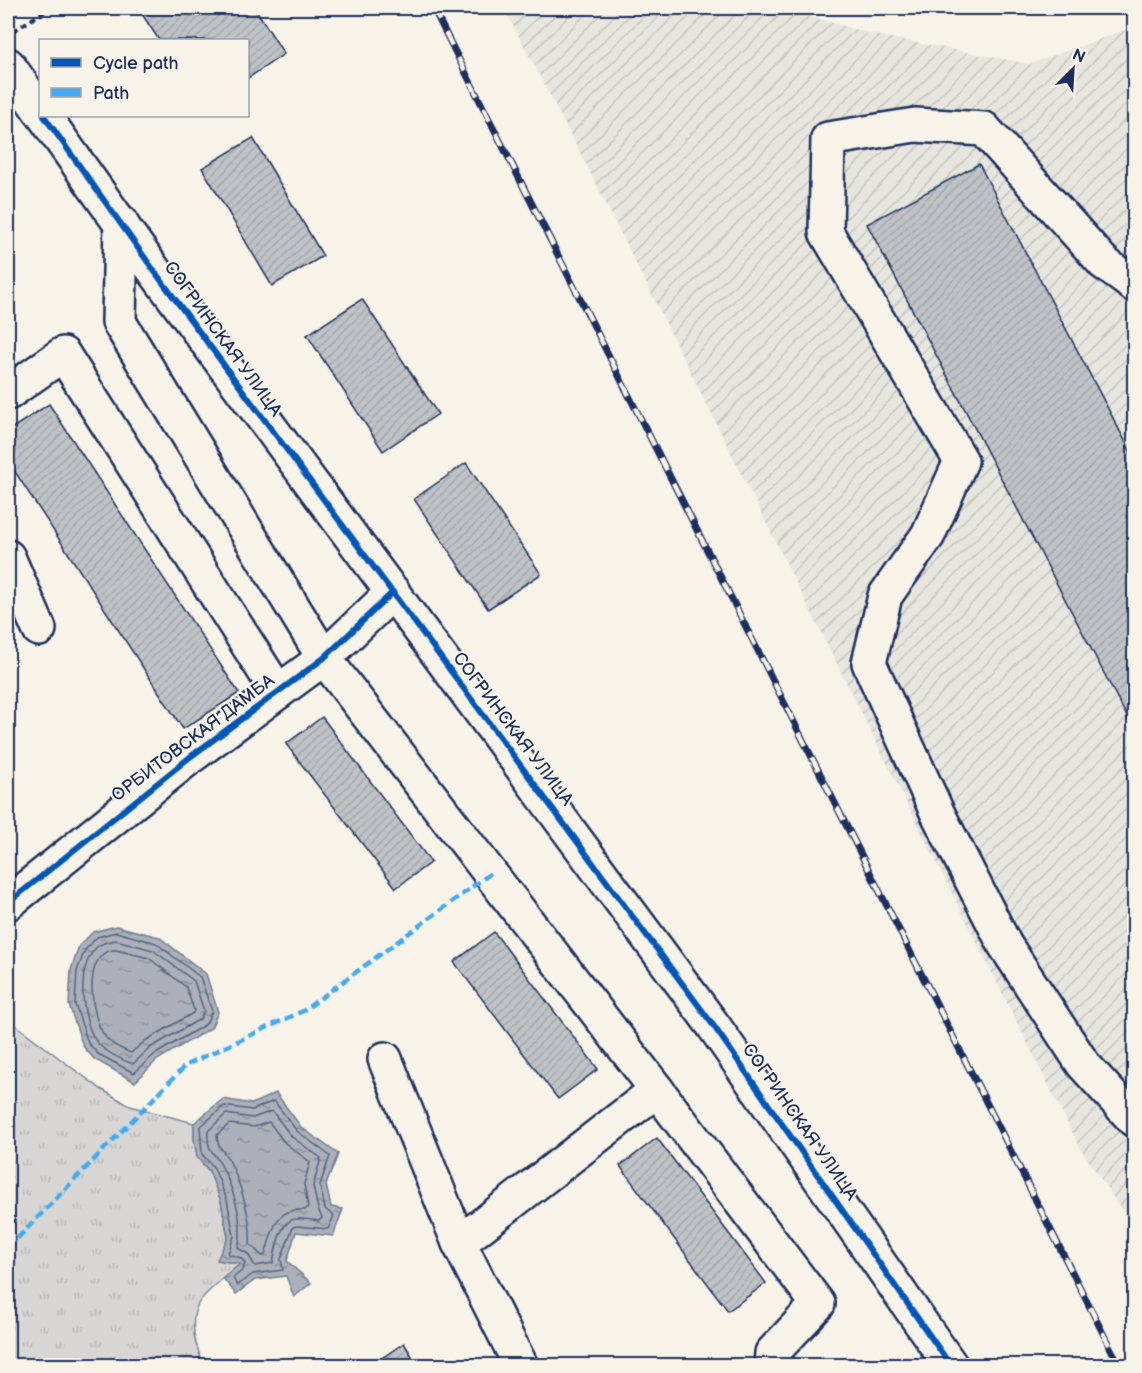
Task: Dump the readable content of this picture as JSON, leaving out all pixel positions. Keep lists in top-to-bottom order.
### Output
{
  "streets": {
    "street": ["СОГРИНСКАЯ УЛИЦА", "ОРБИТОВСКАЯ ДАМБА"]
  },
  "crossings": [
    ["СОГРИНСКАЯ УЛИЦА", "ОРБИТОВСКАЯ ДАМБА"]
  ],
  "legend": ["Cycle path", "Path"],
  "north": "top right"
}
